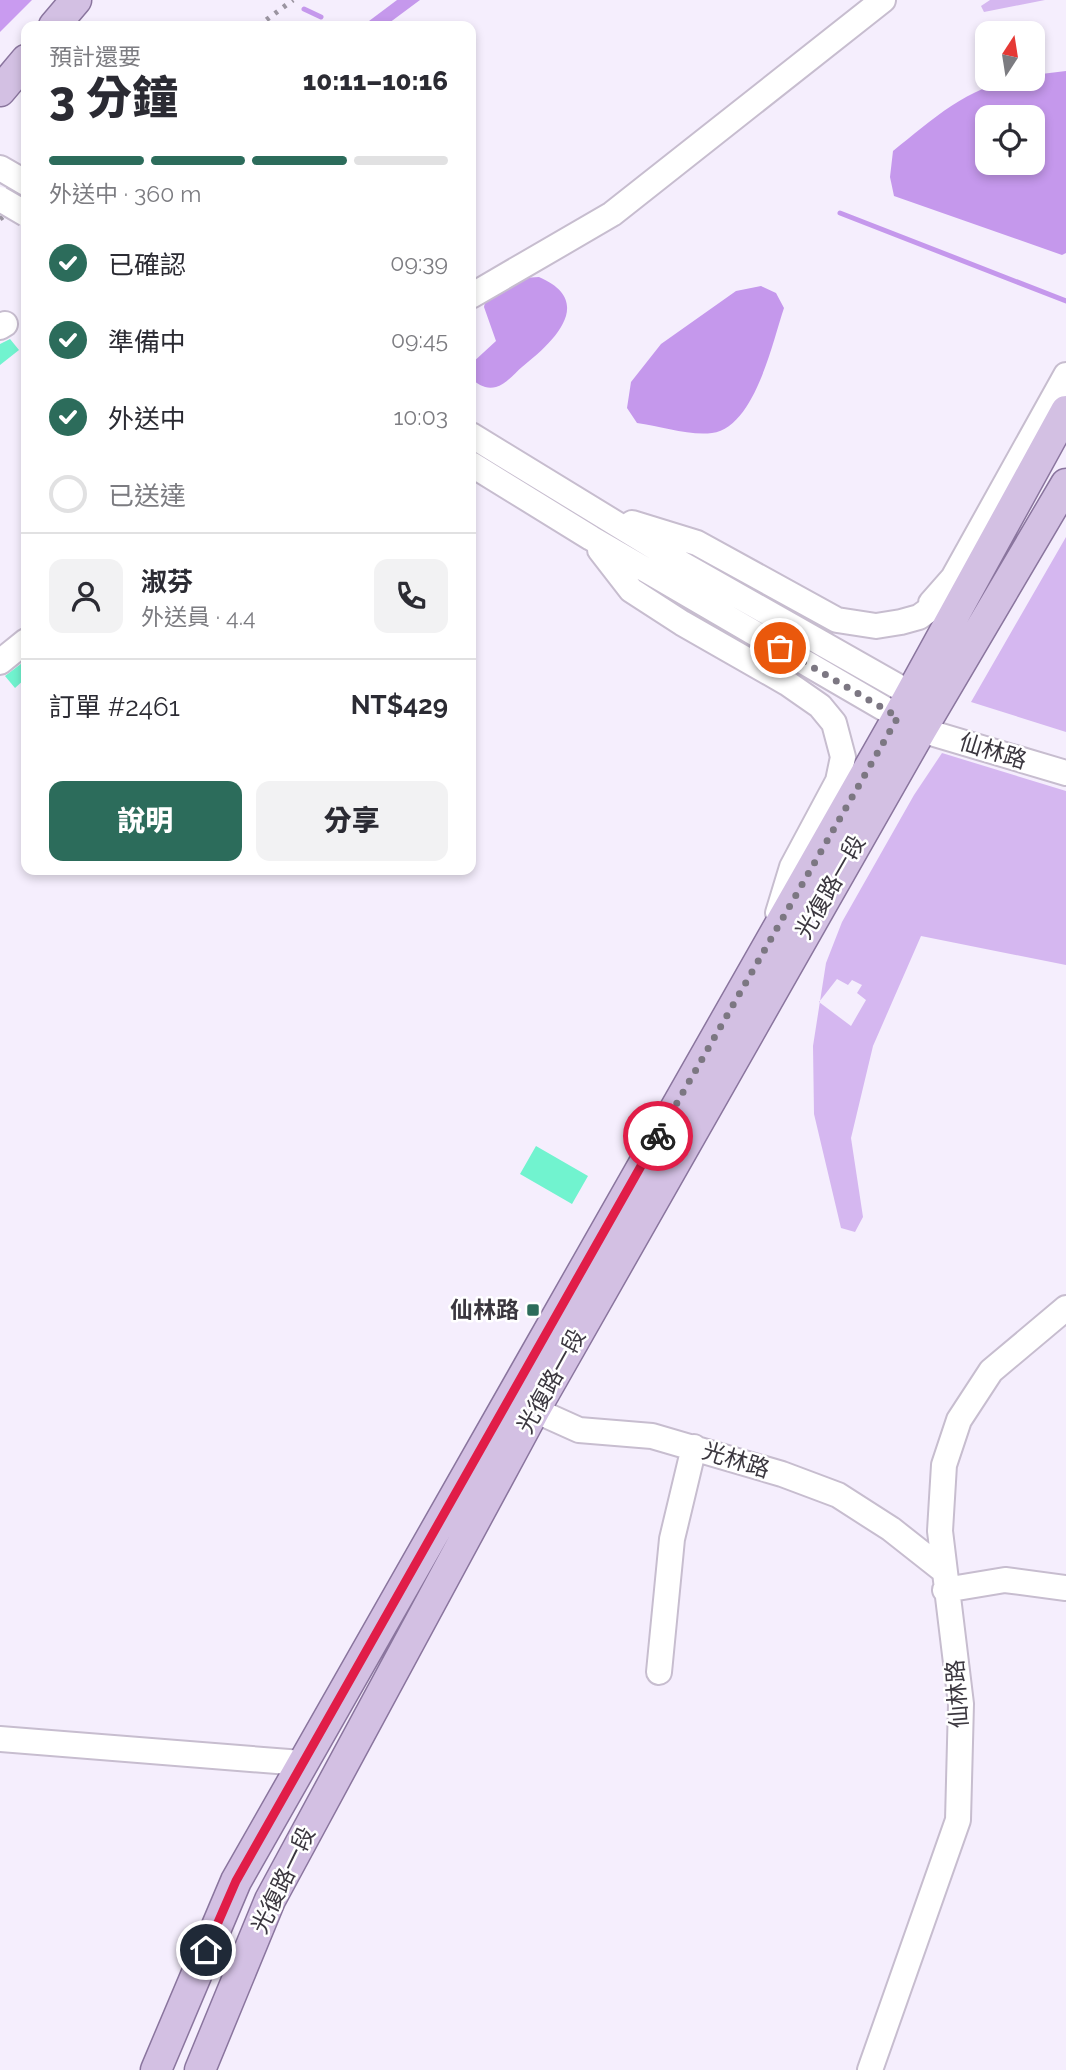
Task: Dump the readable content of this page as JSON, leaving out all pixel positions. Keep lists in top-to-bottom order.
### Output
{
  "streets": {
    "main road": ["光復路一段"],
    "street": ["仙林路", "光林路"]
  },
  "crossings": [
    ["仙林路", "光復路一段"],
    ["仙林路", "光林路"],
    ["光復路一段", "光林路"]
  ],
  "places": {
    "transit": ["仙林路"]
  },
  "north": "top",
  "page": {
    "heading": ["3 分鐘", "預計還要", "10:11–10:16"],
    "panel": [
      "淑芬",
      "外送員 · 4.4",
      "訂單 #2461",
      "NT$429"
    ],
    "bar": "外送中 · 360 m",
    "list": [
      ["已確認", "09:39"],
      ["準備中", "09:45"],
      ["外送中", "10:03"],
      "已送達"
    ],
    "buttons": ["說明", "分享"]
  }
}
